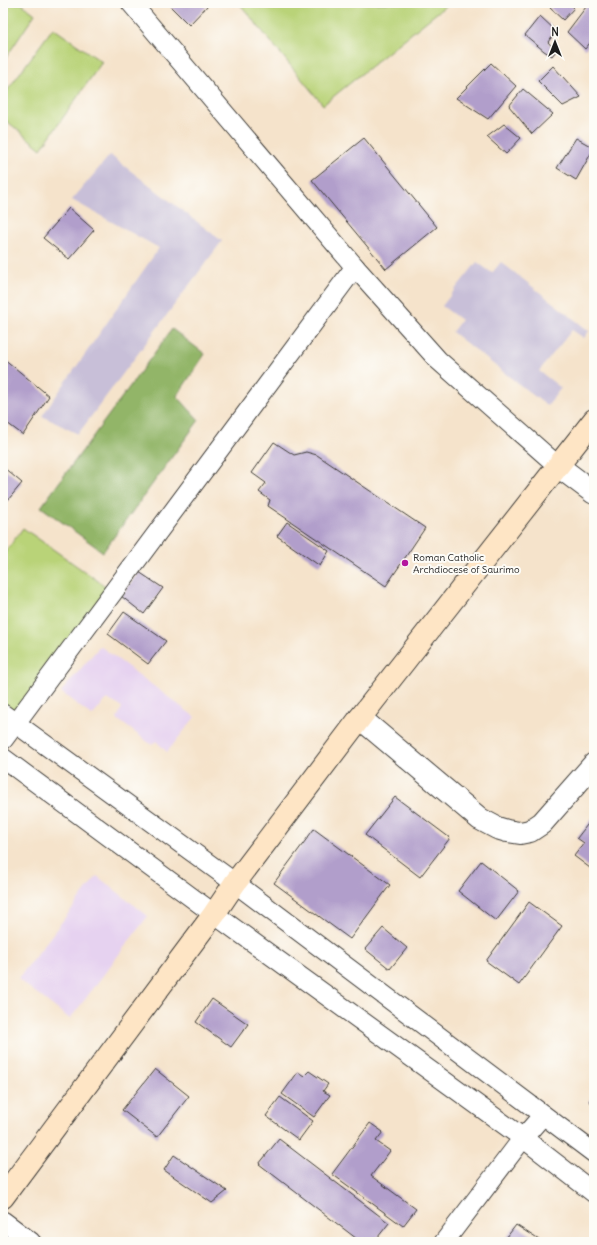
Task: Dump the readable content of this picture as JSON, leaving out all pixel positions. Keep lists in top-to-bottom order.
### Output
{
  "places": ["Roman Catholic Archdiocese of Saurimo"],
  "north": "top"
}
